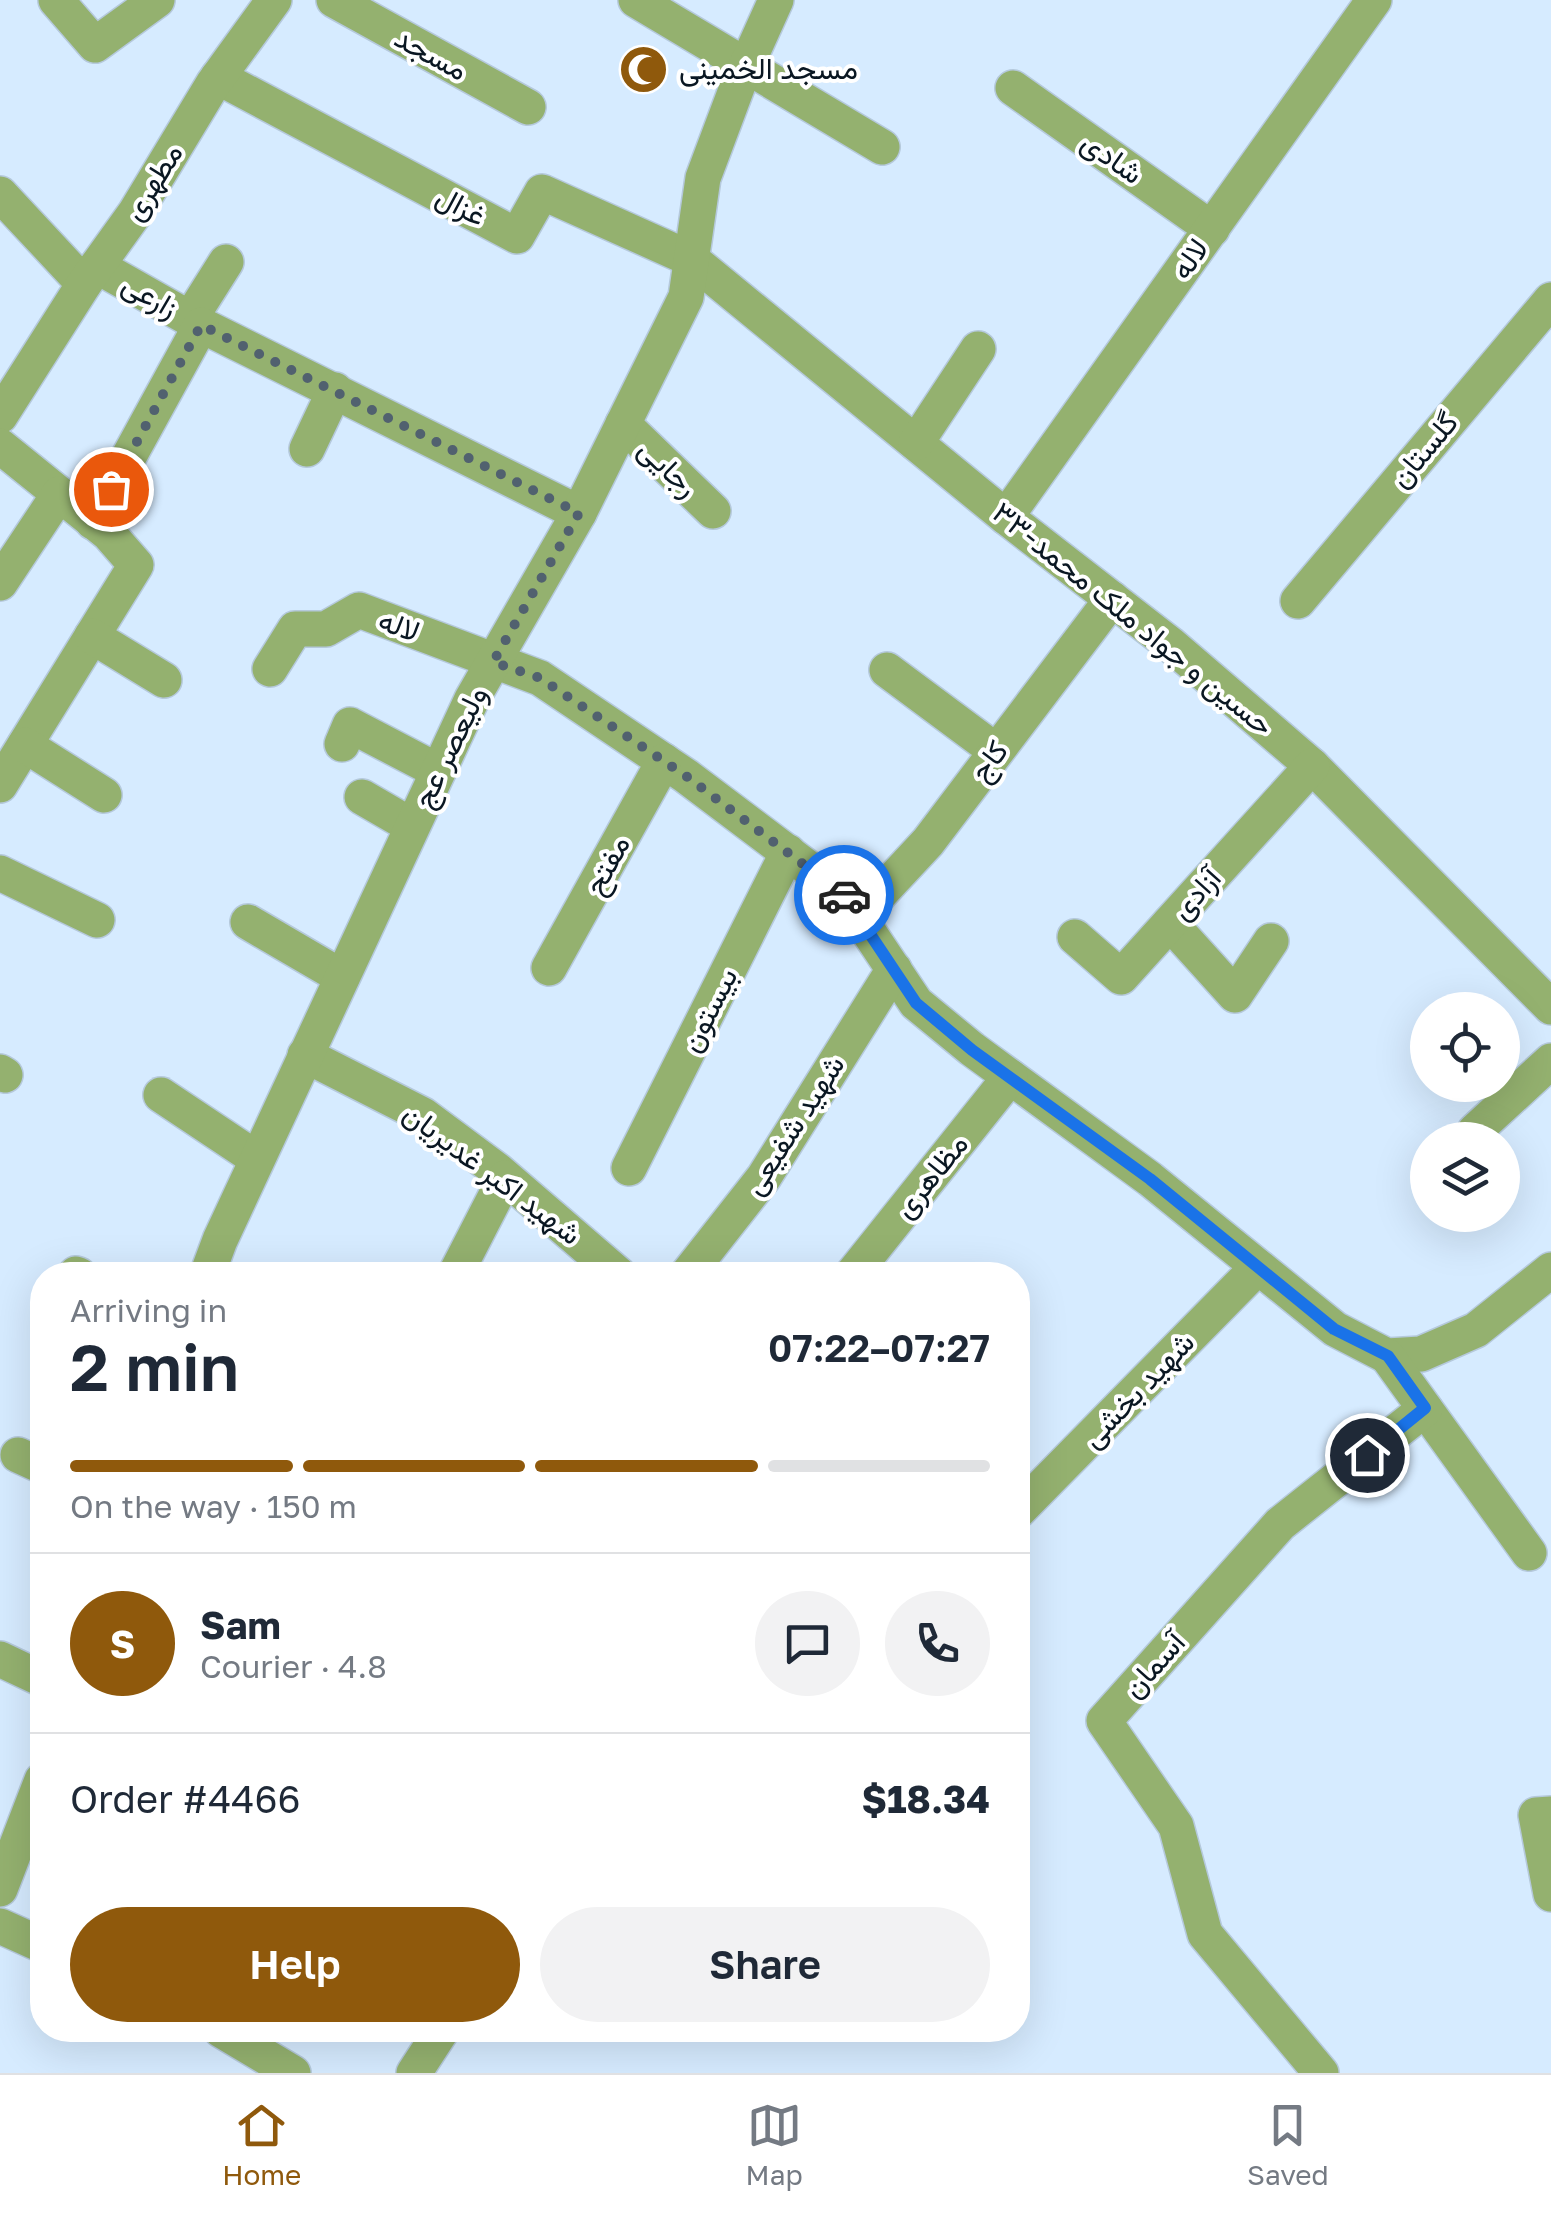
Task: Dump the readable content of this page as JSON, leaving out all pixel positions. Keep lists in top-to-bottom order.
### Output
{
  "streets": {
    "street": [
      "مسجد",
      "شادی",
      "مطهری",
      "غزال",
      "لاله",
      "زارعی",
      "گلستان",
      "رجایی",
      "۳۳-حسین و جواد ملک محمد",
      "ولیعصر عج",
      "کاج",
      "مفتح",
      "آزادی",
      "بیستون",
      "شهید شفیعی",
      "شهید اکبر غدیریان",
      "مظاهری",
      "شهید بخشی",
      "آسمان"
    ]
  },
  "crossings": [
    ["شادی", "لاله"],
    ["مطهری", "غزال"],
    ["مطهری", "زارعی"],
    ["غزال", "۳۳-حسین و جواد ملک محمد"],
    ["غزال", "ولیعصر عج"],
    ["لاله", "۳۳-حسین و جواد ملک محمد"],
    ["لاله", "ولیعصر عج"],
    ["زارعی", "ولیعصر عج"],
    ["رجایی", "ولیعصر عج"],
    ["۳۳-حسین و جواد ملک محمد", "ولیعصر عج"],
    ["۳۳-حسین و جواد ملک محمد", "کاج"],
    ["۳۳-حسین و جواد ملک محمد", "آزادی"],
    ["ولیعصر عج", "شهید اکبر غدیریان"]
  ],
  "places": {
    "mosque": ["مسجد الخمینی"]
  },
  "page": {
    "heading": ["2 min", "Arriving in", "07:22–07:27"],
    "panel": [
      "Sam",
      "Courier · 4.8",
      "Order #4466",
      "$18.34"
    ],
    "bar": "On the way · 150 m",
    "round": "S",
    "buttons": ["Help", "Share"],
    "tabs": ["Home", "Map", "Saved"]
  }
}
